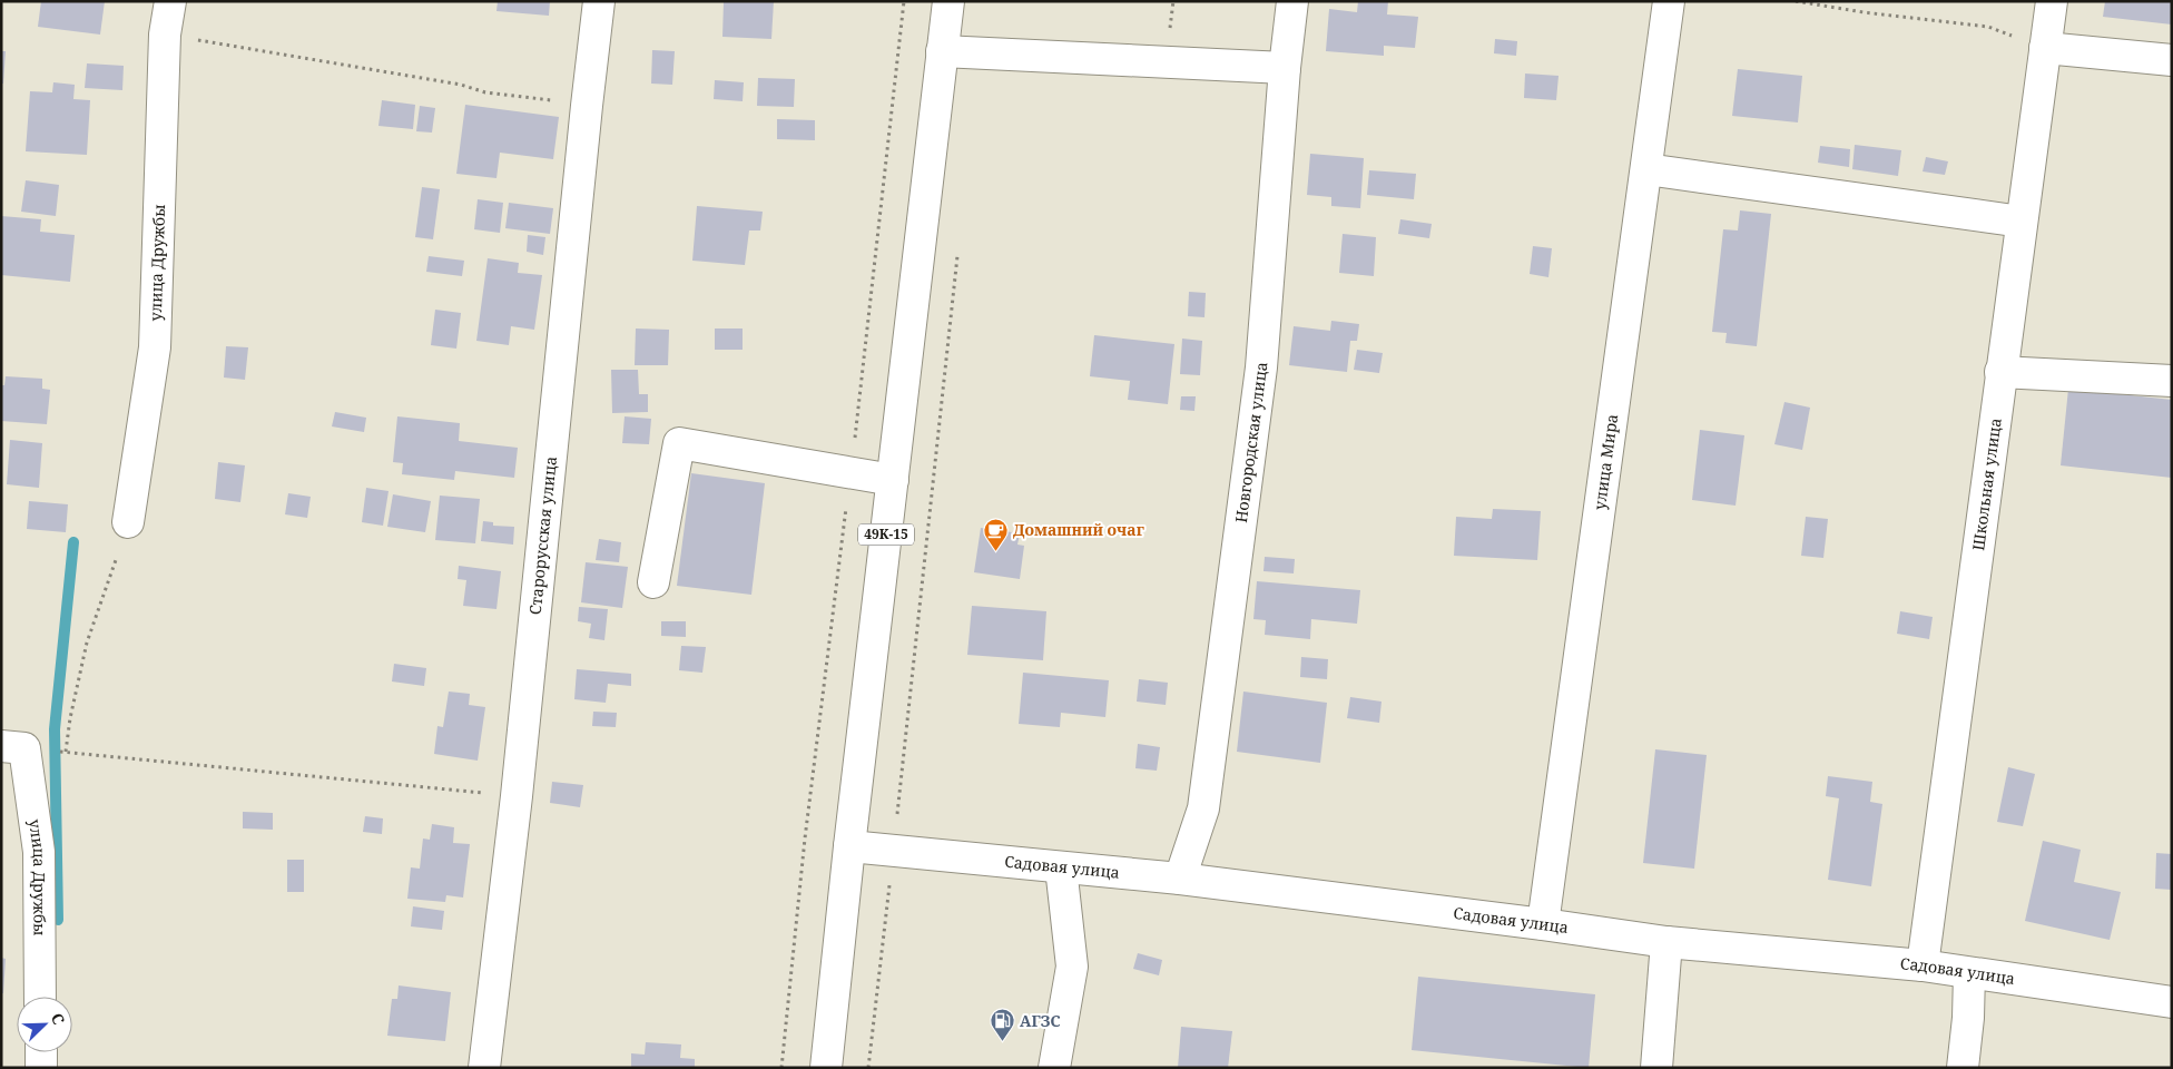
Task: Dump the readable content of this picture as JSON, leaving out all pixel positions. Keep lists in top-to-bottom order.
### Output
{
  "streets": {
    "street": [
      "улица Дружбы",
      "Новгородская улица",
      "улица Мира",
      "Школьная улица",
      "Старорусская улица",
      "49К-15",
      "Садовая улица"
    ]
  },
  "crossings": [
    ["Новгородская улица", "Садовая улица"],
    ["улица Мира", "Садовая улица"],
    ["Школьная улица", "Садовая улица"],
    ["49К-15", "Садовая улица"]
  ],
  "places": {
    "cafe": ["Домашний очаг"],
    "fuel station": ["АГЗС"]
  },
  "north": "top right"
}
